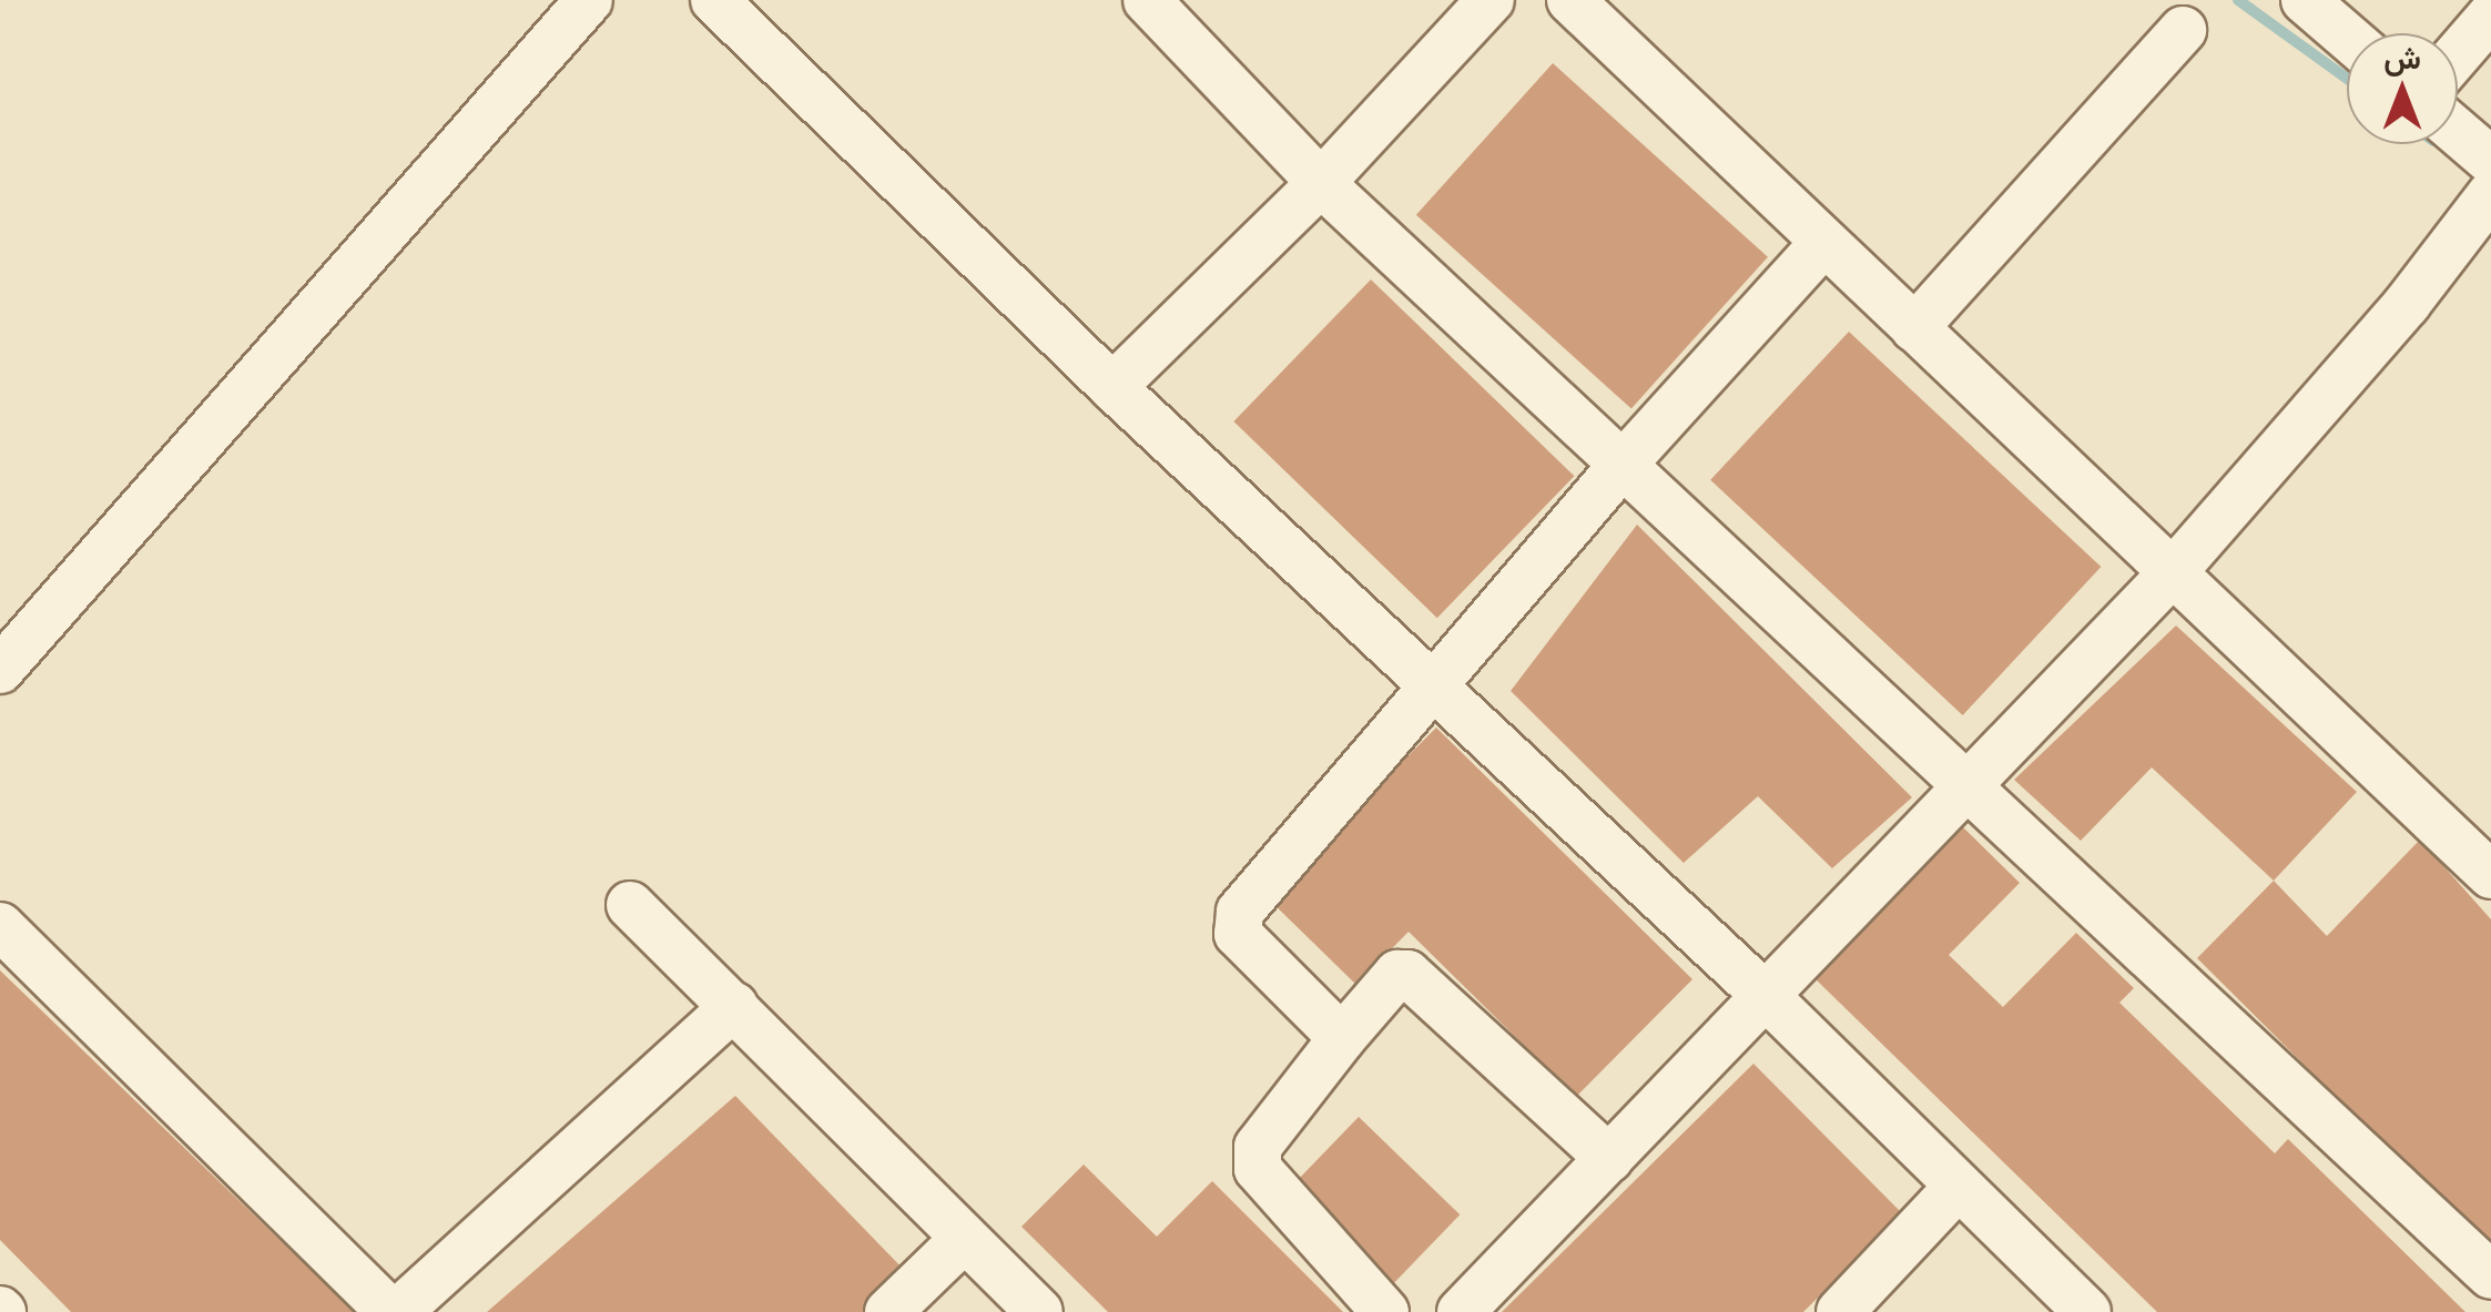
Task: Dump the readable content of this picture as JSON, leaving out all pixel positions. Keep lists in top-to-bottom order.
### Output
{
  "north": "top"
}
